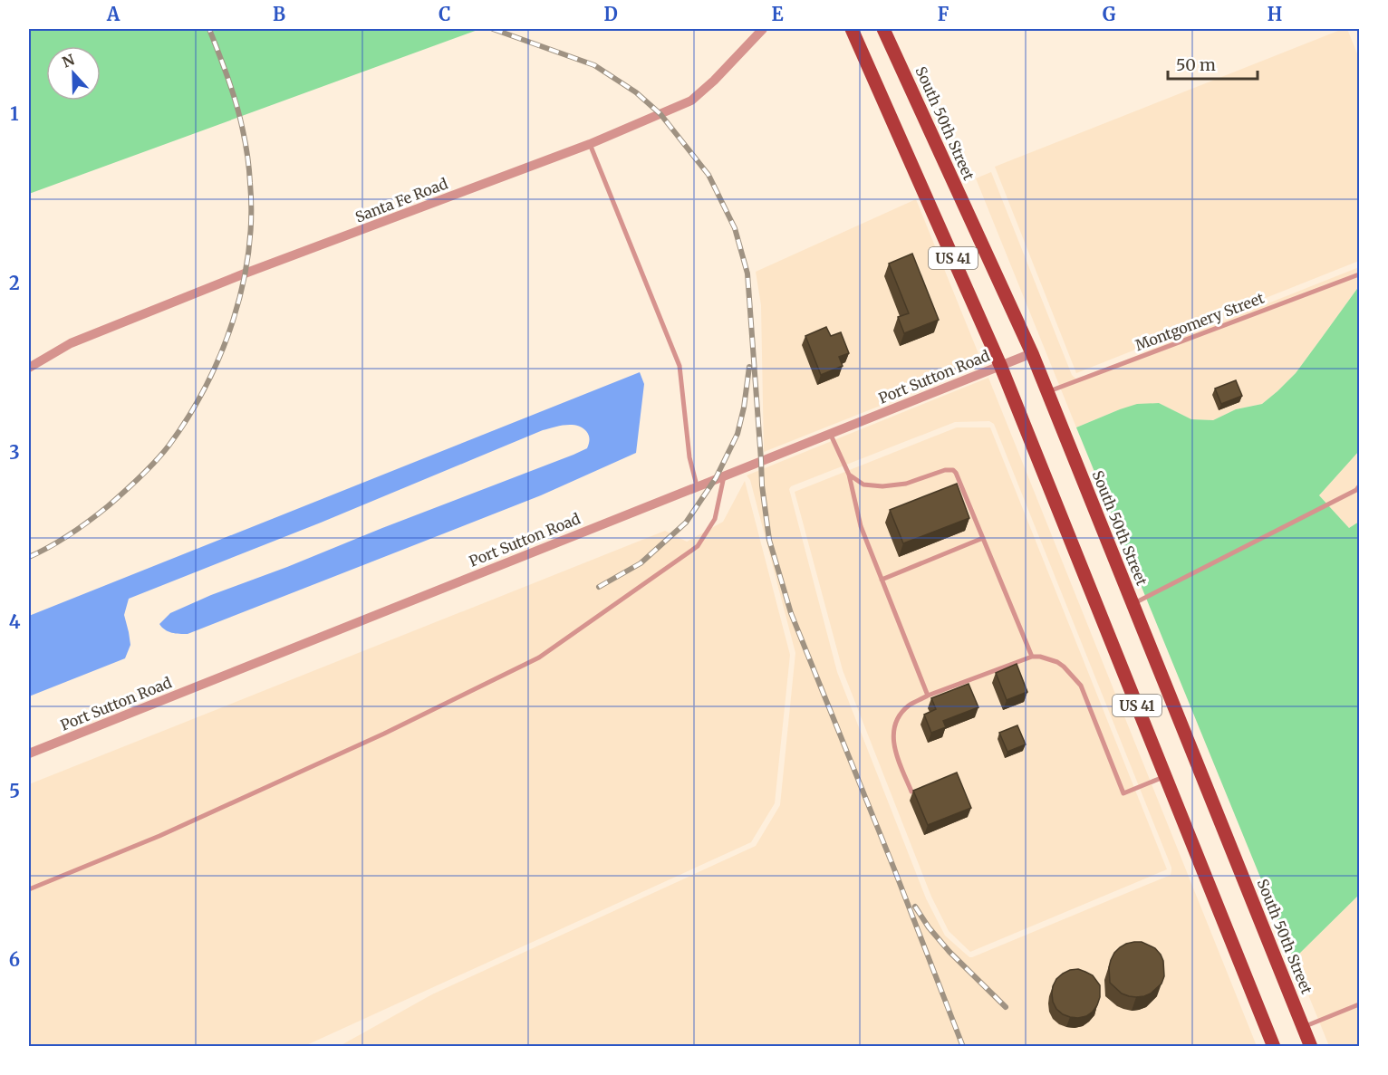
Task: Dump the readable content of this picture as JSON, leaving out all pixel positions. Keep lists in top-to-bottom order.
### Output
{
  "streets": {
    "main road": ["South 50th Street", "US 41"],
    "street": ["Santa Fe Road", "Port Sutton Road"],
    "lane": ["Montgomery Street"]
  },
  "crossings": [
    ["South 50th Street", "Montgomery Street"],
    ["South 50th Street", "Port Sutton Road"],
    ["US 41", "Port Sutton Road"]
  ],
  "scale_bar": "50 m",
  "north": "top",
  "grid": {
    "columns": [
      "A",
      "B",
      "C",
      "D",
      "E",
      "F",
      "G",
      "H"
    ],
    "rows": [
      "1",
      "2",
      "3",
      "4",
      "5",
      "6"
    ]
  }
}
